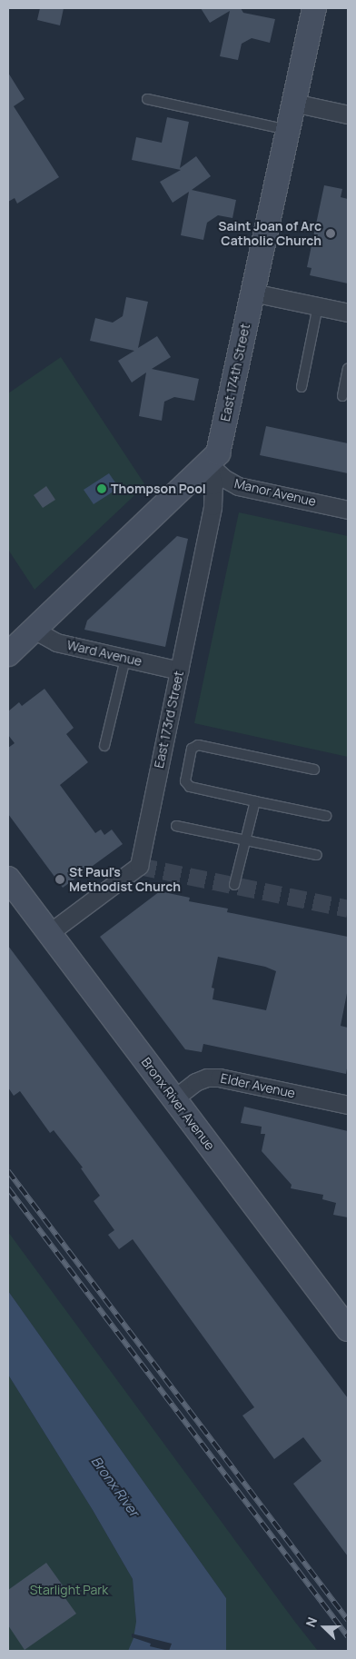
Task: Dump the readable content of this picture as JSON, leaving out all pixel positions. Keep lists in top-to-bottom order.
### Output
{
  "streets": {
    "main road": ["East 174th Street", "Bronx River Avenue"],
    "street": [
      "Manor Avenue",
      "Ward Avenue",
      "East 173rd Street",
      "Elder Avenue"
    ]
  },
  "crossings": [
    ["East 174th Street", "Manor Avenue"],
    ["East 174th Street", "Ward Avenue"],
    ["East 174th Street", "East 173rd Street"],
    ["Manor Avenue", "East 173rd Street"],
    ["Ward Avenue", "East 173rd Street"],
    ["East 173rd Street", "Bronx River Avenue"],
    ["Elder Avenue", "Bronx River Avenue"]
  ],
  "water": ["Bronx River"],
  "parks": ["Starlight Park"],
  "places": ["Saint Joan of Arc Catholic Church", "Thompson Pool", "St Paul's Methodist Church"],
  "north": "left"
}
